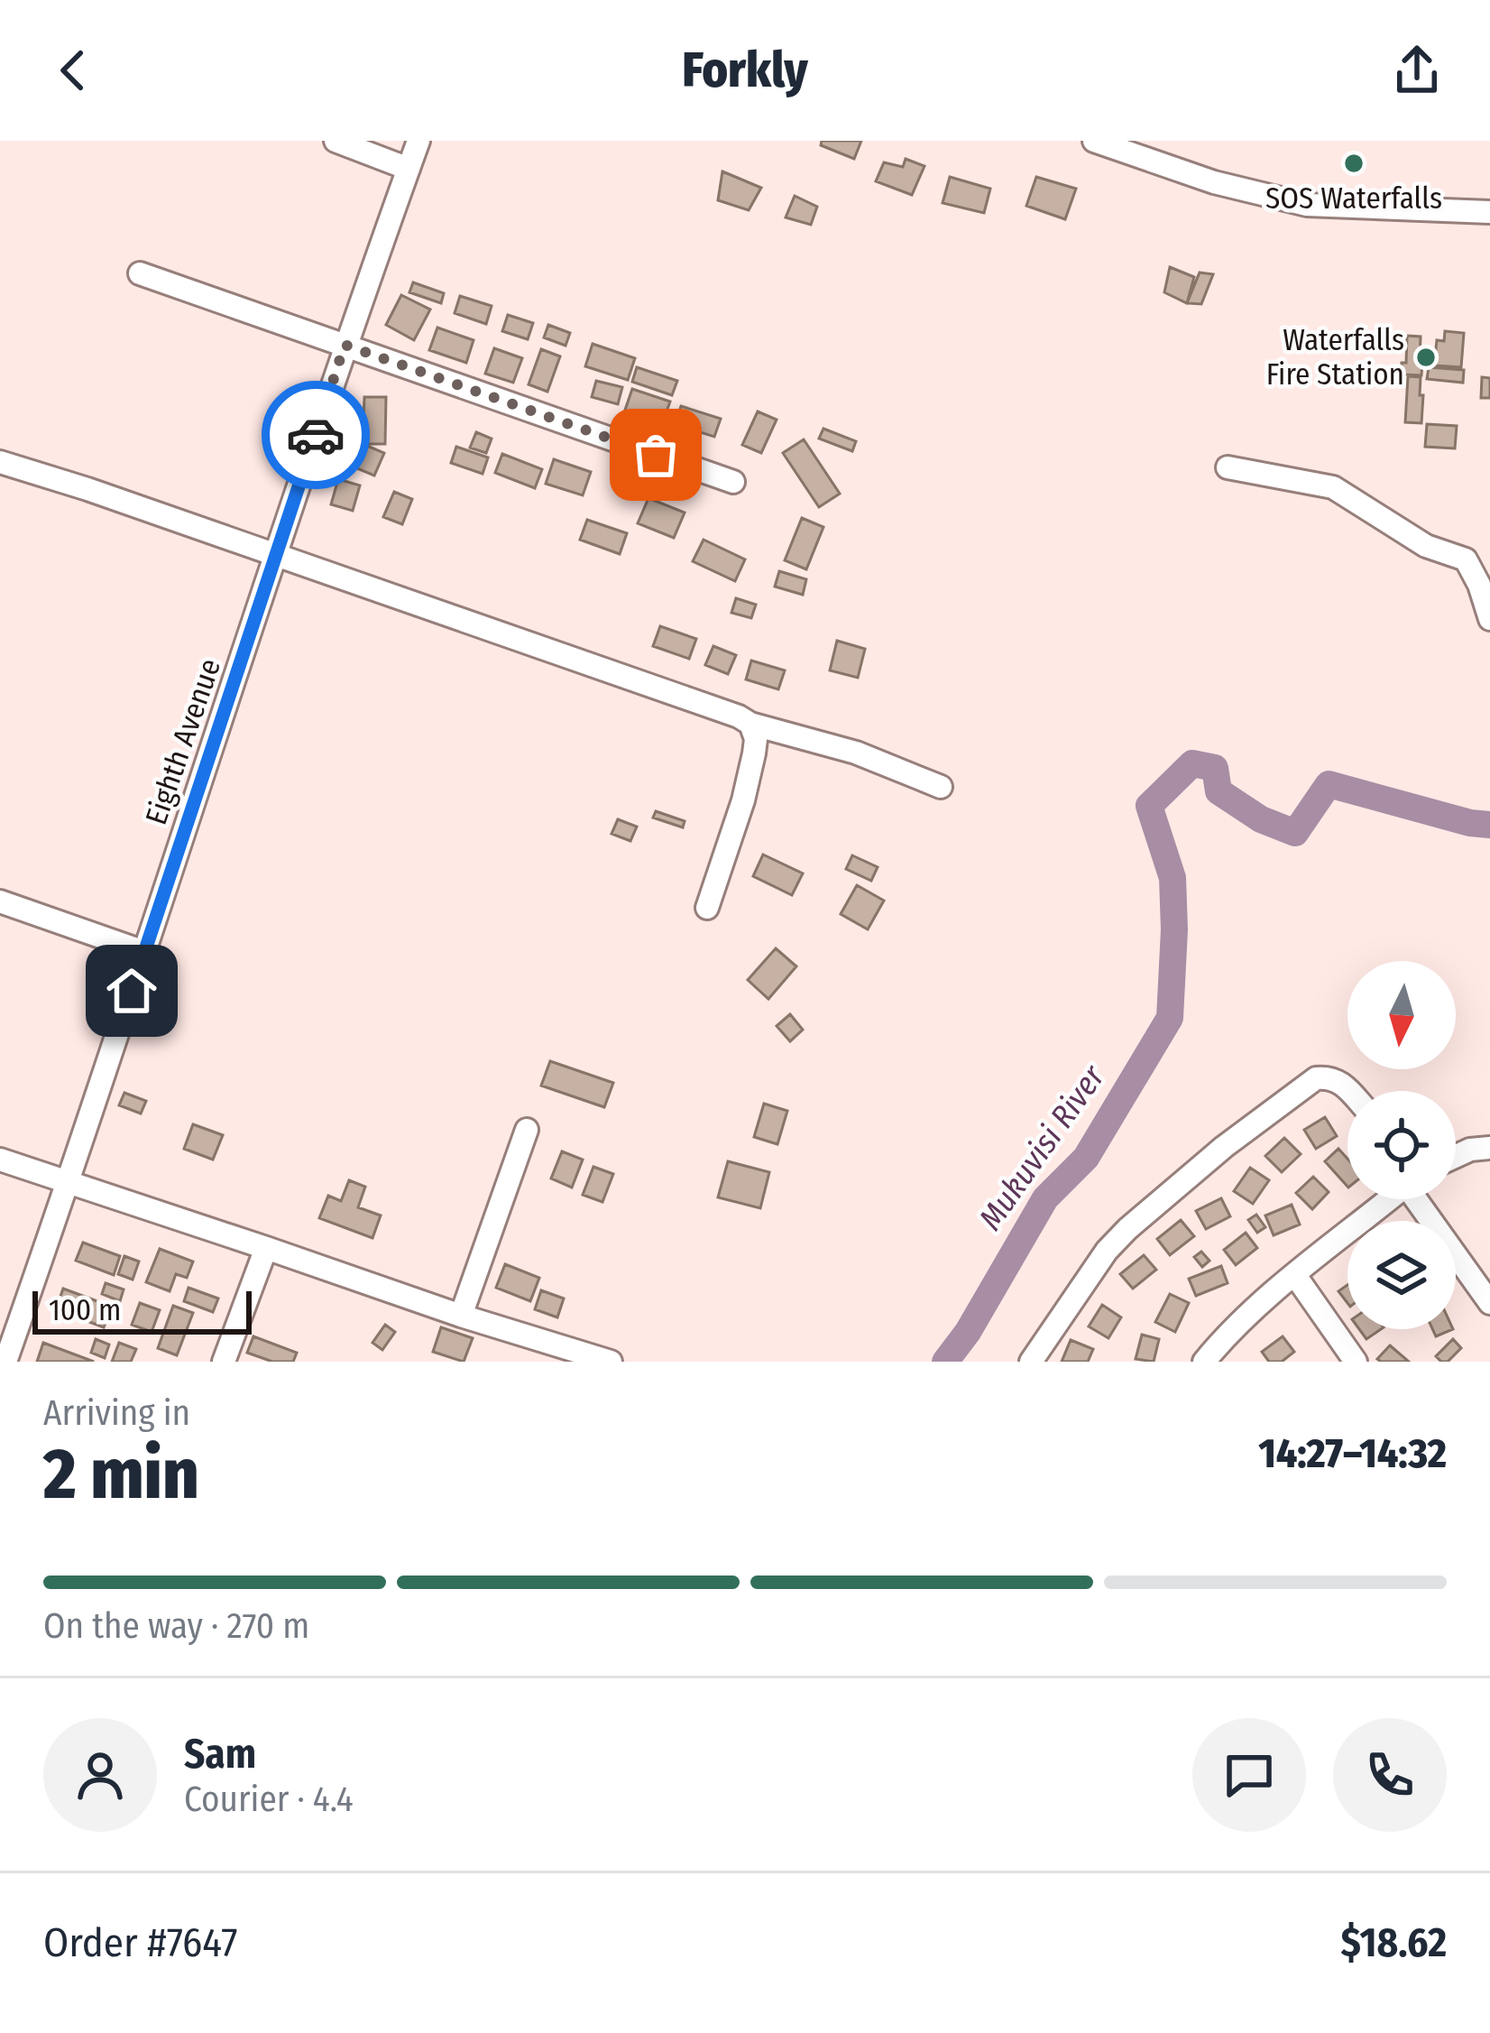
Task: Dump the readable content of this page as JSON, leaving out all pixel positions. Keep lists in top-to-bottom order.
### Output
{
  "streets": {
    "street": ["Eighth Avenue"]
  },
  "water": ["Mukuvisi River"],
  "places": ["SOS Waterfalls", "Waterfalls Fire Station"],
  "scale_bar": "100 m",
  "north": "bottom",
  "page": {
    "header": "Forkly",
    "scale": "100 m",
    "heading": ["2 min", "Arriving in", "14:27–14:32"],
    "panel": [
      "Sam",
      "Courier · 4.4",
      "Order #7647",
      "$18.62"
    ],
    "bar": "On the way · 270 m"
  }
}
